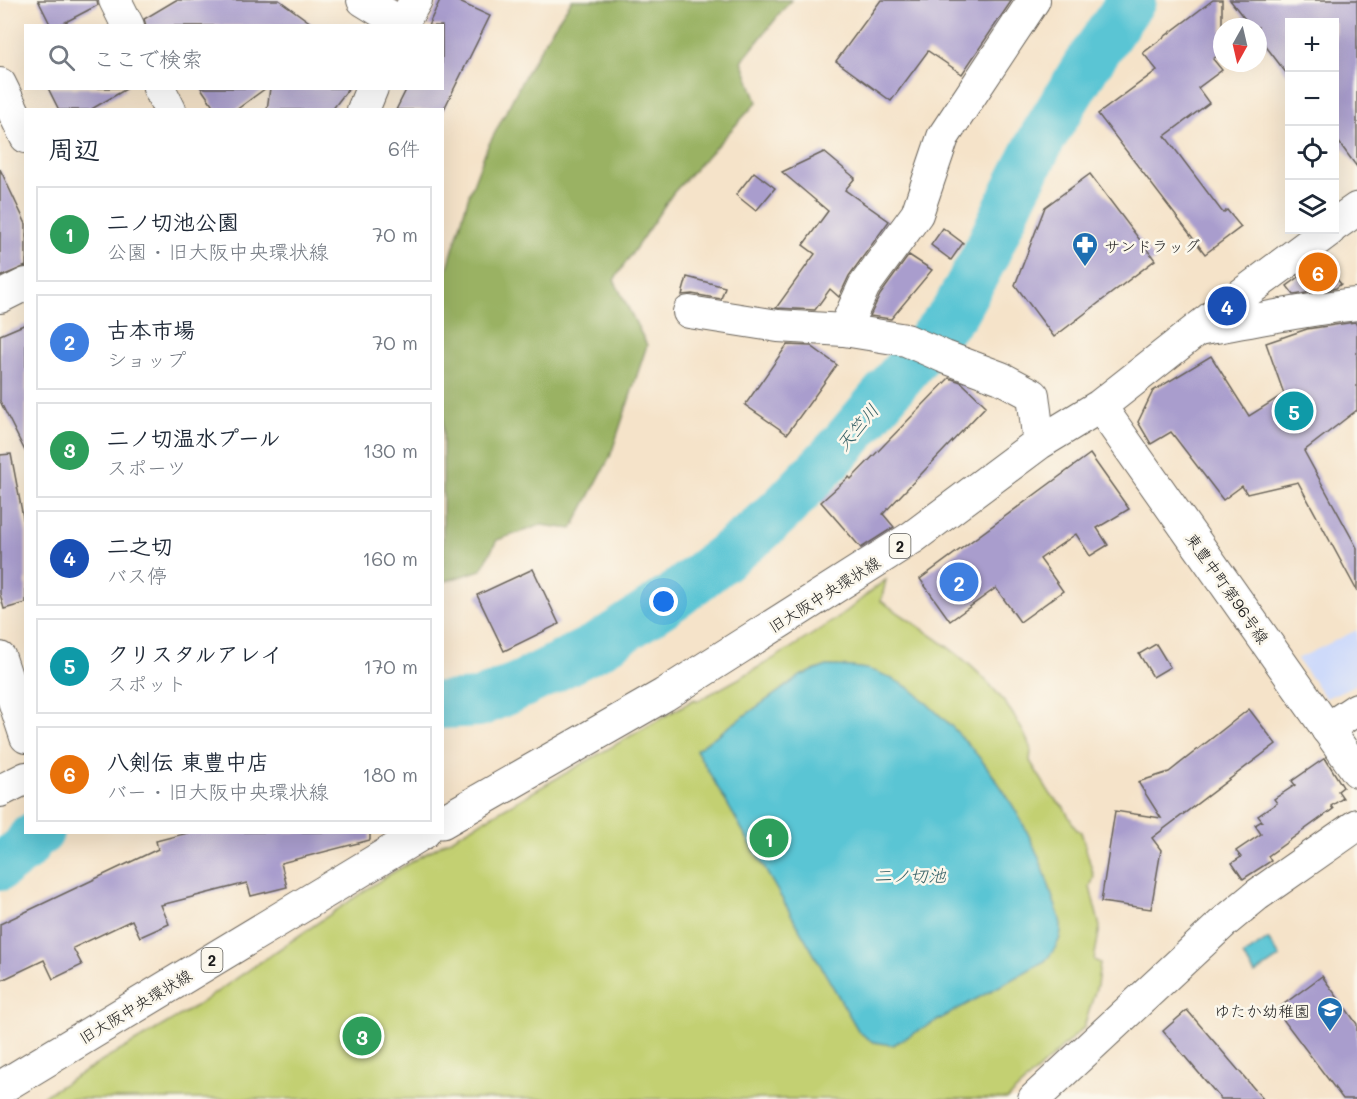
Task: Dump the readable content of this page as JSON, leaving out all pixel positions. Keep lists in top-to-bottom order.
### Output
{
  "streets": {
    "main road": ["2", "旧大阪中央環状線"],
    "street": ["東豊中町第96号線"]
  },
  "crossings": [
    ["東豊中町第96号線", "旧大阪中央環状線"]
  ],
  "water": ["天竺川", "二ノ切池"],
  "places": {
    "pharmacy": ["サンドラッグ"],
    "school or university": ["ゆたか幼稚園"]
  },
  "north": "bottom",
  "page": {
    "map_buttons": ["+", "−"],
    "search": "ここで検索",
    "heading": ["周辺", "6件"],
    "list": [
      {
        "mark": "1",
        "name": "二ノ切池公園",
        "note": "公園 · 旧大阪中央環状線",
        "value": "70 m"
      },
      {
        "mark": "2",
        "name": "古本市場",
        "note": "ショップ",
        "value": "70 m"
      },
      {
        "mark": "3",
        "name": "二ノ切温水プール",
        "note": "スポーツ",
        "value": "130 m"
      },
      {
        "mark": "4",
        "name": "二之切",
        "note": "バス停",
        "value": "160 m"
      },
      {
        "mark": "5",
        "name": "クリスタルアレイ",
        "note": "スポット",
        "value": "170 m"
      },
      {
        "mark": "6",
        "name": "八剣伝 東豊中店",
        "note": "バー · 旧大阪中央環状線",
        "value": "180 m"
      }
    ],
    "pins": [
      "6",
      "4",
      "5",
      "2",
      "1",
      "3"
    ]
  }
}
